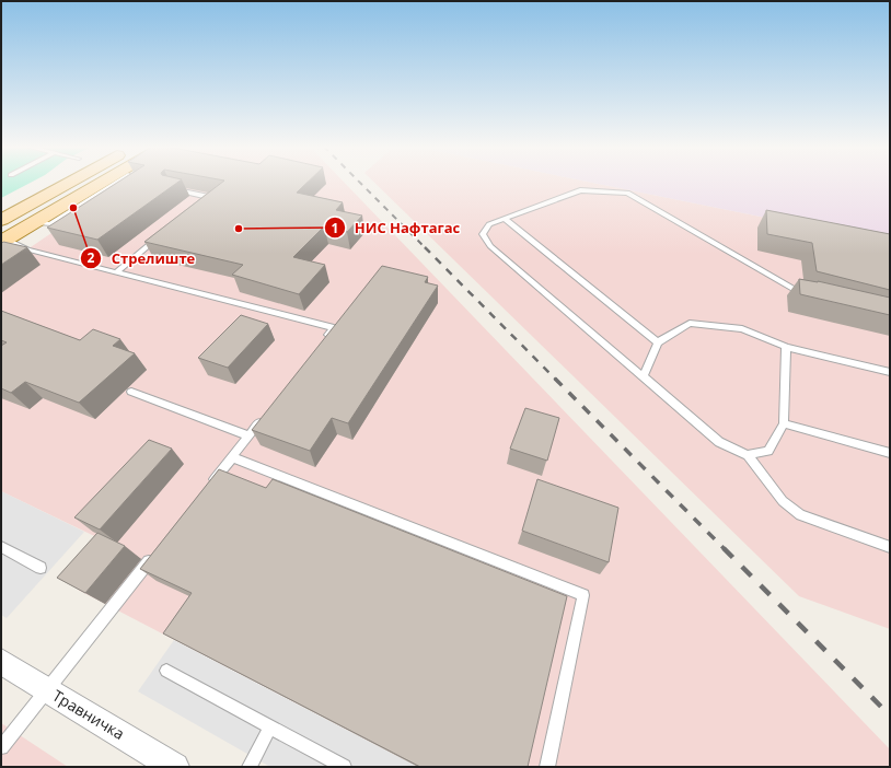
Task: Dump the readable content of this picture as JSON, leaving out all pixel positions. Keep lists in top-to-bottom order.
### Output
{
  "streets": {
    "street": ["Травничка"]
  },
  "places": ["Стрелиште", "НИС Нафтагас"]
}
